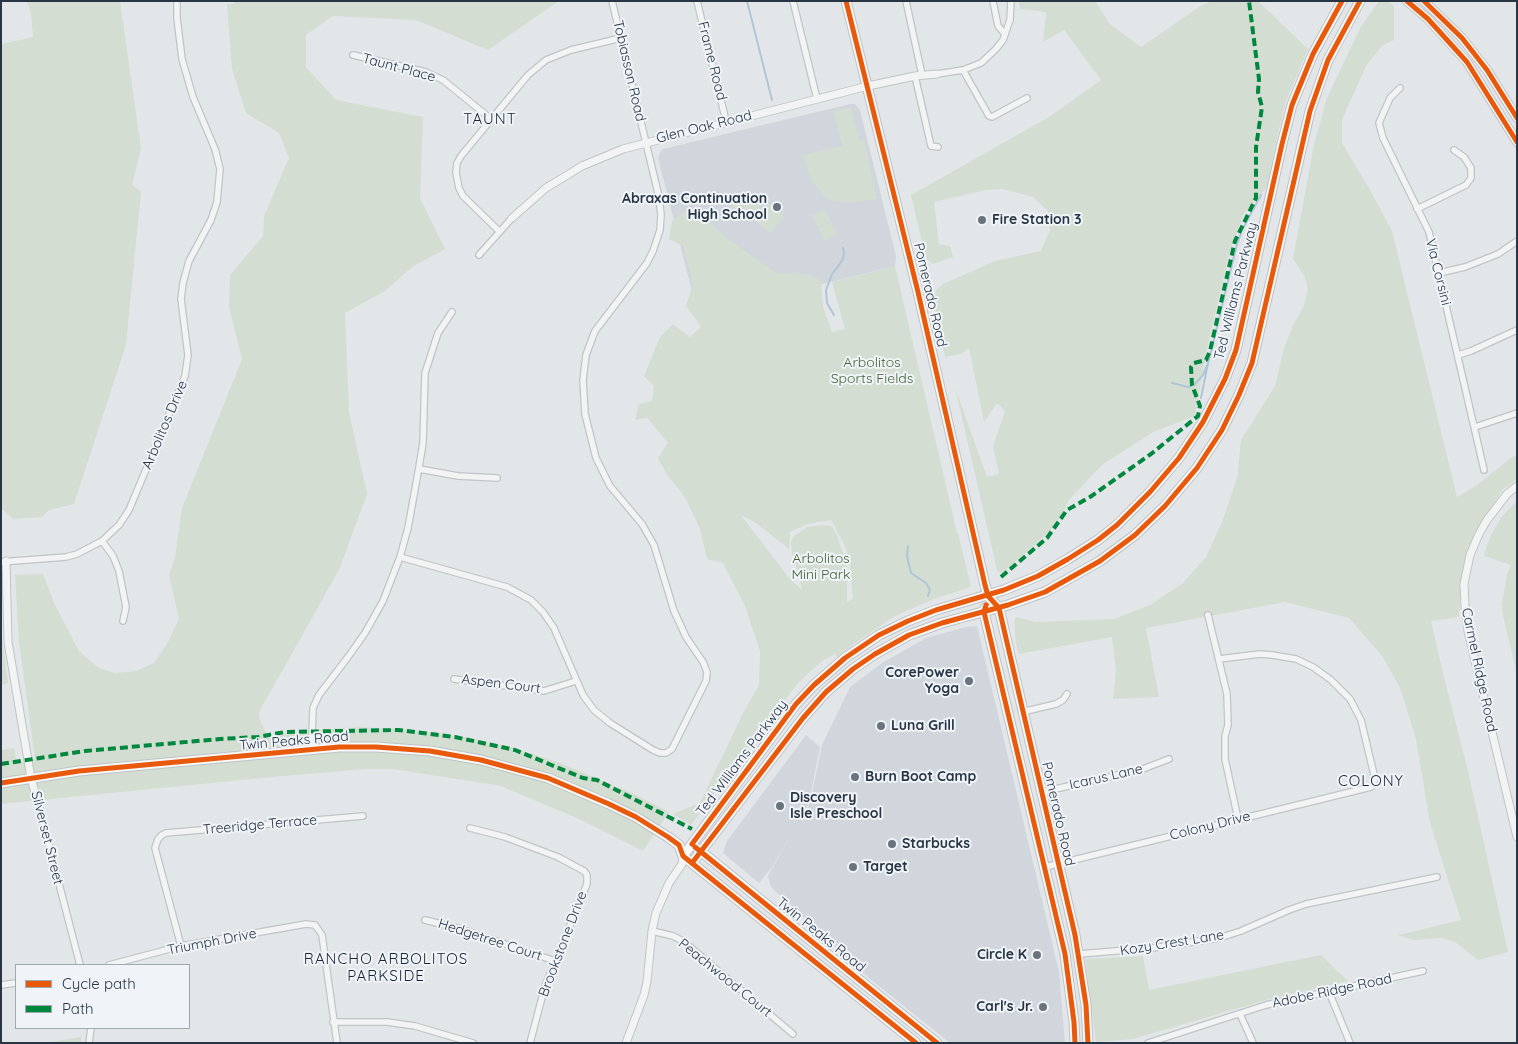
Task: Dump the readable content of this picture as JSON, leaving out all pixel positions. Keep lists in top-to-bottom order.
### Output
{
  "streets": {
    "main road": ["Ted Williams Parkway", "Pomerado Road", "Twin Peaks Road"],
    "street": [
      "Frame Road",
      "Taunt Place",
      "Tobiasson Road",
      "Glen Oak Road",
      "Via Corsini",
      "Arbolitos Drive",
      "Carmel Ridge Road",
      "Aspen Court",
      "Icarus Lane",
      "Treeridge Terrace",
      "Colony Drive",
      "Silverset Street",
      "Hedgetree Court",
      "Triumph Drive",
      "Kozy Crest Lane",
      "Brookstone Drive",
      "Peachwood Court",
      "Adobe Ridge Road"
    ]
  },
  "crossings": [
    ["Frame Road", "Glen Oak Road"],
    ["Tobiasson Road", "Glen Oak Road"],
    ["Tobiasson Road", "Aspen Court"],
    ["Glen Oak Road", "Pomerado Road"],
    ["Ted Williams Parkway", "Pomerado Road"],
    ["Ted Williams Parkway", "Twin Peaks Road"],
    ["Pomerado Road", "Icarus Lane"],
    ["Pomerado Road", "Colony Drive"],
    ["Pomerado Road", "Kozy Crest Lane"],
    ["Arbolitos Drive", "Silverset Street"],
    ["Twin Peaks Road", "Silverset Street"],
    ["Treeridge Terrace", "Triumph Drive"],
    ["Hedgetree Court", "Brookstone Drive"]
  ],
  "districts": ["TAUNT", "COLONY", "RANCHO ARBOLITOS PARKSIDE"],
  "parks": ["Arbolitos Sports Fields", "Arbolitos Mini Park"],
  "places": [
    "Abraxas Continuation High School",
    "Fire Station 3",
    "CorePower Yoga",
    "Luna Grill",
    "Burn Boot Camp",
    "Discovery Isle Preschool",
    "Starbucks",
    "Target",
    "Circle K",
    "Carl's Jr."
  ],
  "legend": ["Cycle path", "Path"]
}
